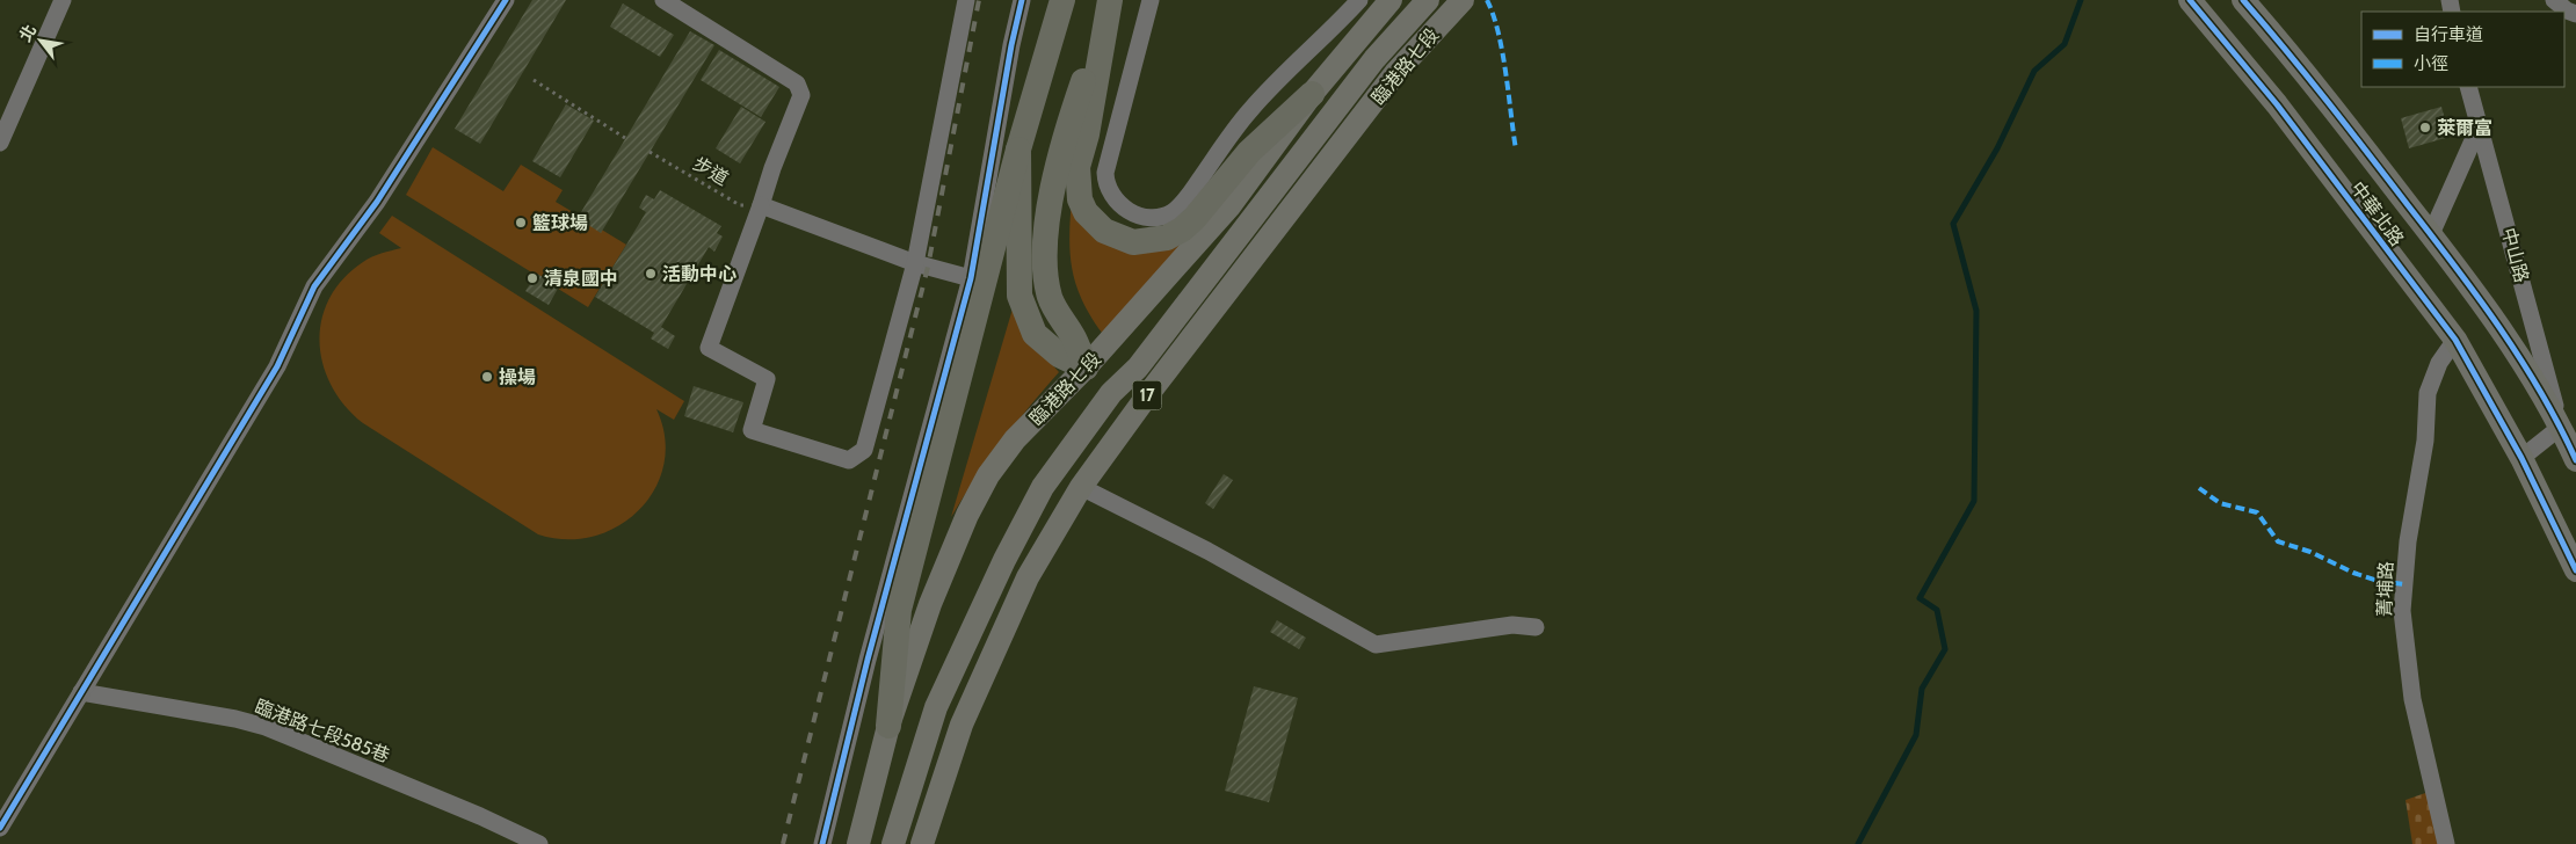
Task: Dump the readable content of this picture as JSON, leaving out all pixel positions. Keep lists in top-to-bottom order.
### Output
{
  "streets": {
    "main road": [
      "臨港路七段",
      "中華北路",
      "中山路",
      "17"
    ],
    "street": ["菁埔路", "臨港路七段585巷"],
    "path": ["步道"]
  },
  "crossings": [
    ["中華北路", "中山路"],
    ["中華北路", "菁埔路"]
  ],
  "places": [
    "萊爾富",
    "籃球場",
    "活動中心",
    "清泉國中",
    "操場"
  ],
  "legend": ["自行車道", "小徑"],
  "north": "top left"
}
